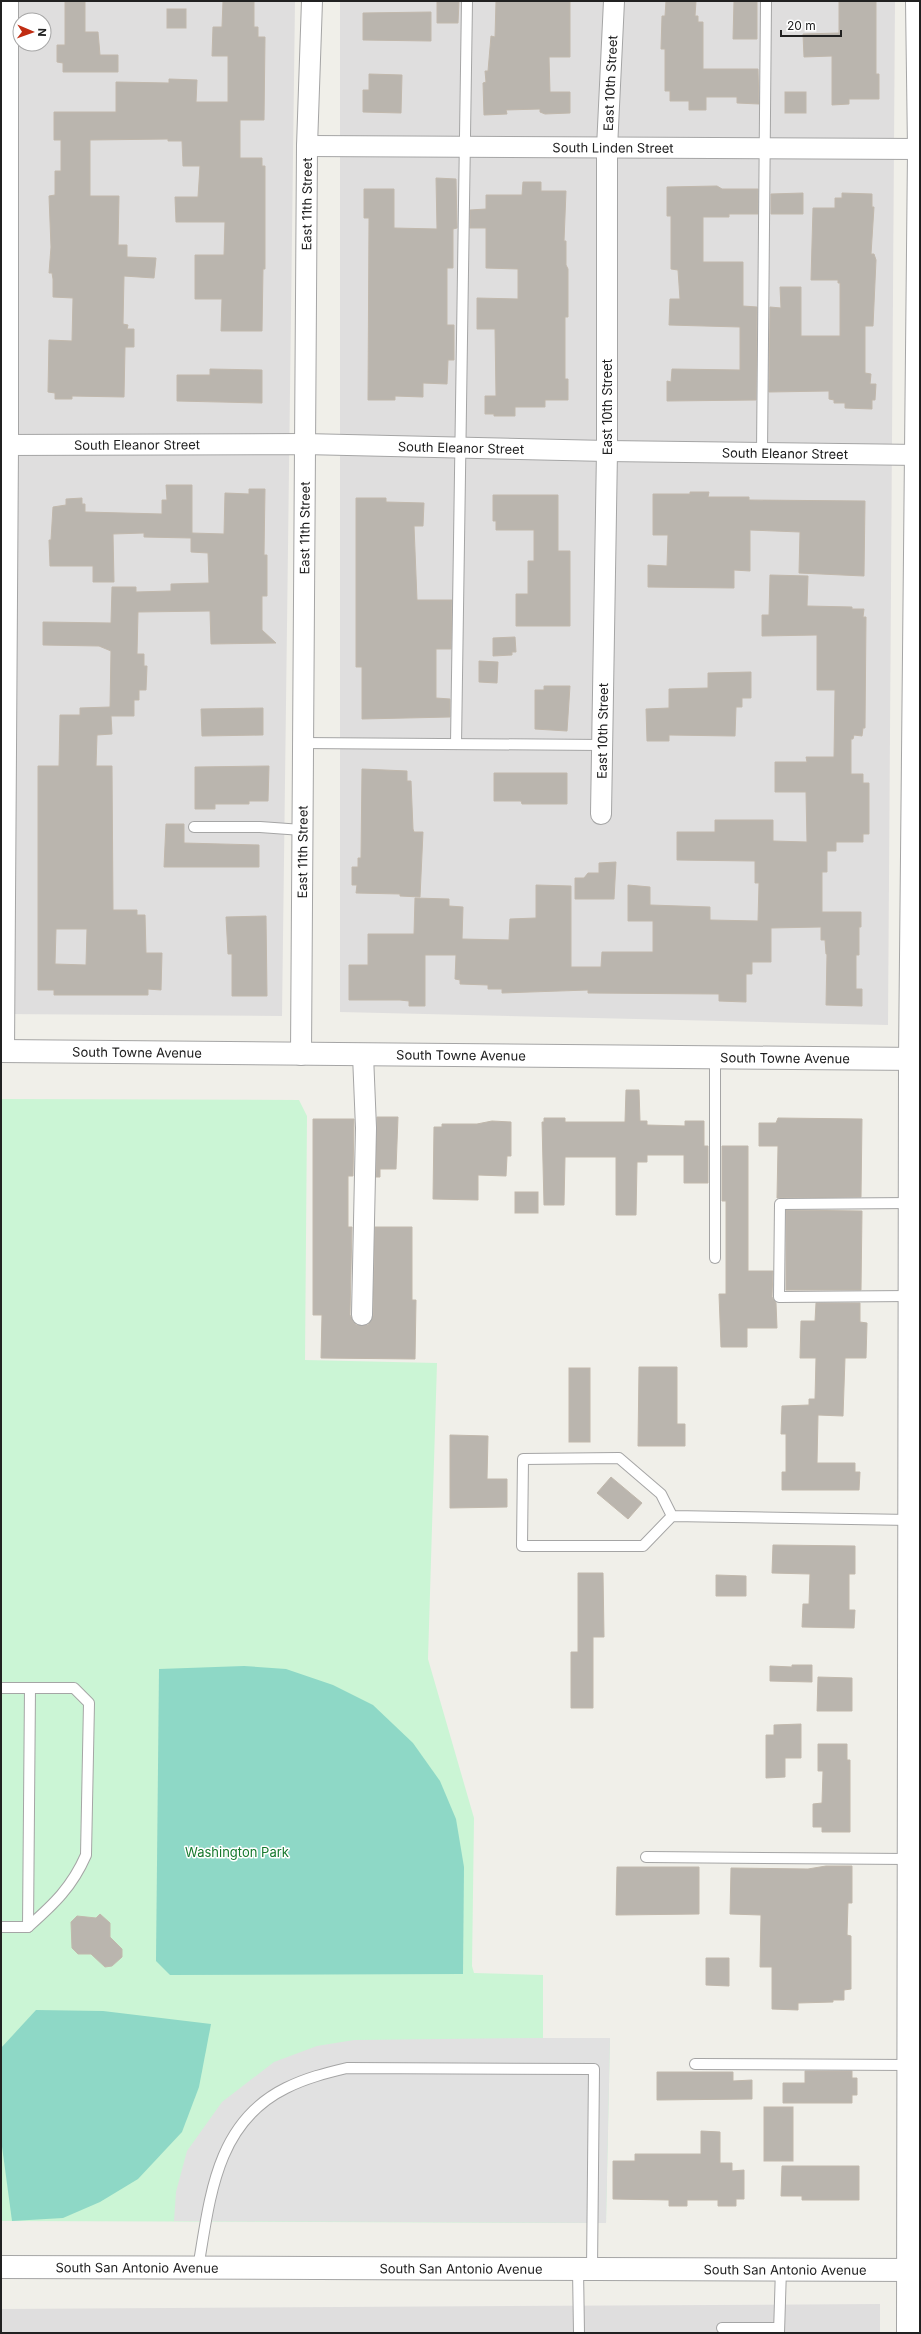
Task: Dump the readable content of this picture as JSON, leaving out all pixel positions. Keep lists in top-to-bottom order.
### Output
{
  "streets": {
    "street": [
      "East 10th Street",
      "South Linden Street",
      "East 11th Street",
      "South Eleanor Street",
      "South Towne Avenue",
      "South San Antonio Avenue"
    ]
  },
  "crossings": [
    ["East 10th Street", "South Linden Street"],
    ["East 10th Street", "South Eleanor Street"],
    ["South Linden Street", "East 11th Street"],
    ["East 11th Street", "South Eleanor Street"],
    ["East 11th Street", "South Towne Avenue"]
  ],
  "parks": ["Washington Park"],
  "scale_bar": "20 m",
  "north": "right"
}
